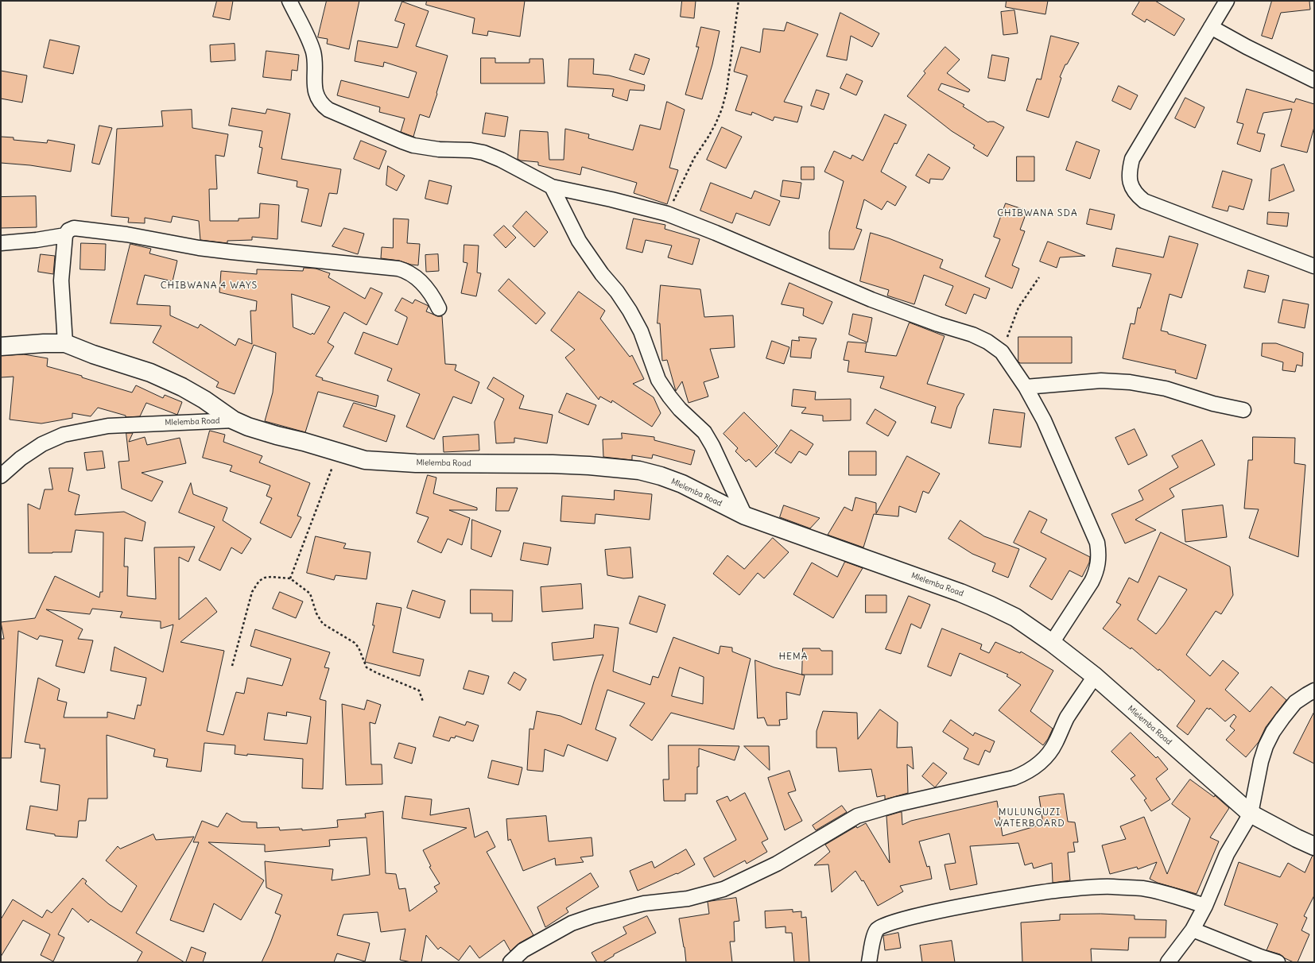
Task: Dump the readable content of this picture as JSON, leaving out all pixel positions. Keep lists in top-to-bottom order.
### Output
{
  "streets": {
    "street": ["Mlelemba Road"]
  },
  "districts": [
    "CHIBWANA SDA",
    "CHIBWANA 4 WAYS",
    "HEMA",
    "MULUNGUZI WATERBOARD"
  ]
}
